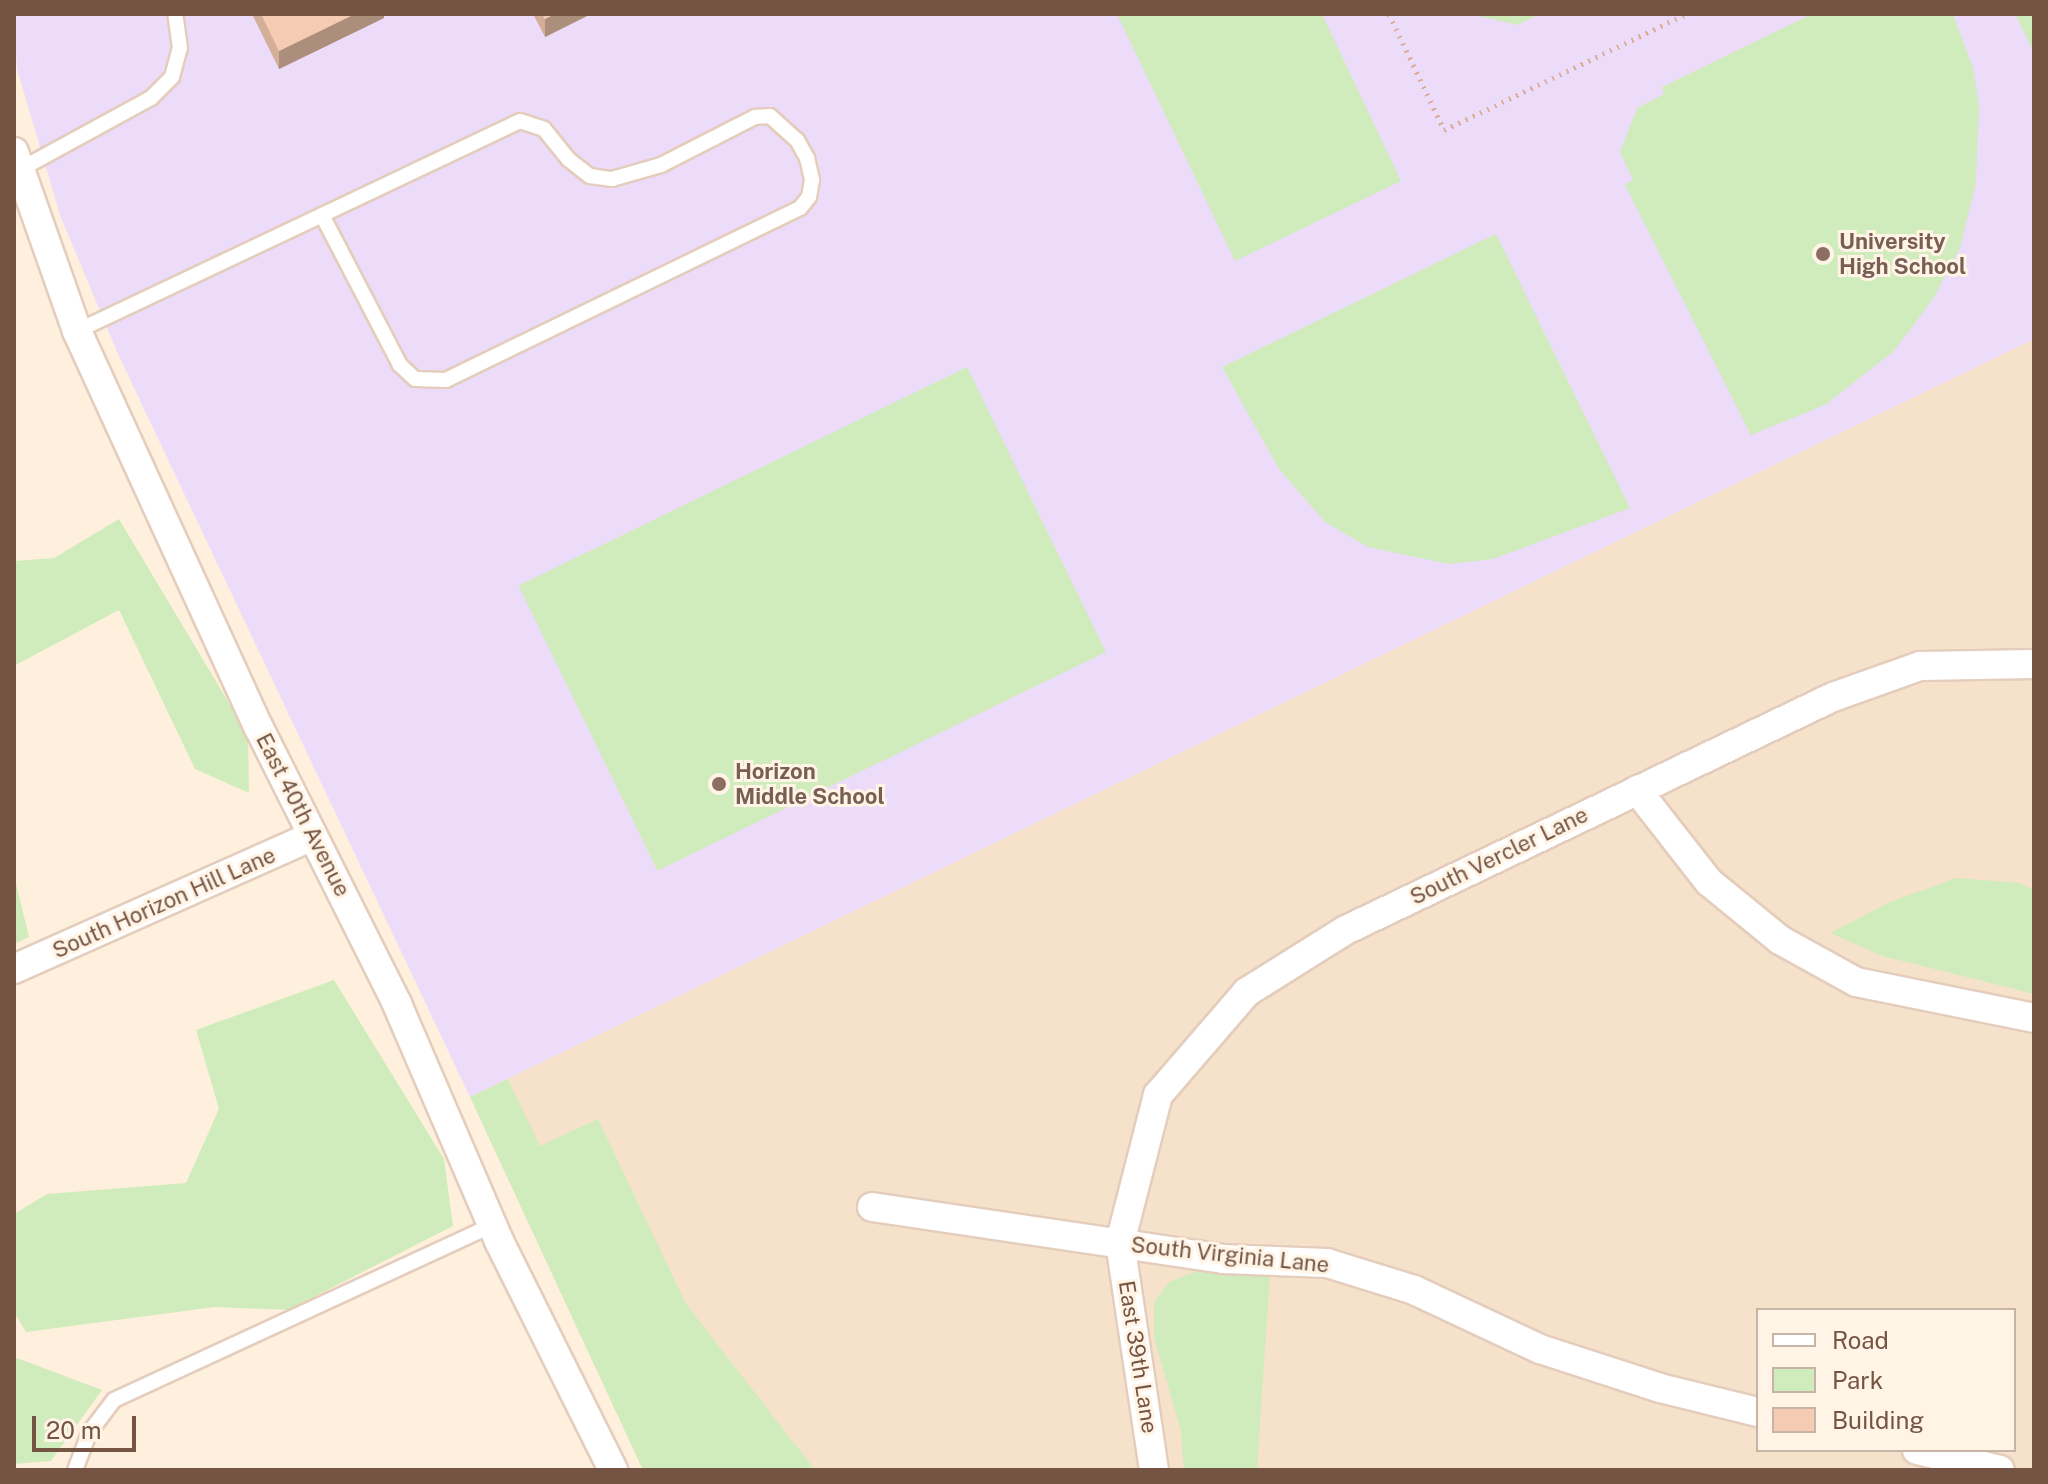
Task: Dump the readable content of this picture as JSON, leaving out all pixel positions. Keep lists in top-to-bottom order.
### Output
{
  "streets": {
    "street": [
      "East 40th Avenue",
      "South Vercler Lane",
      "South Horizon Hill Lane",
      "South Virginia Lane",
      "East 39th Lane"
    ]
  },
  "crossings": [
    ["East 40th Avenue", "South Horizon Hill Lane"],
    ["South Vercler Lane", "South Virginia Lane"],
    ["South Vercler Lane", "East 39th Lane"],
    ["South Virginia Lane", "East 39th Lane"]
  ],
  "places": ["University High School", "Horizon Middle School"],
  "legend": ["Road", "Park", "Building"],
  "scale_bar": "20 m"
}
